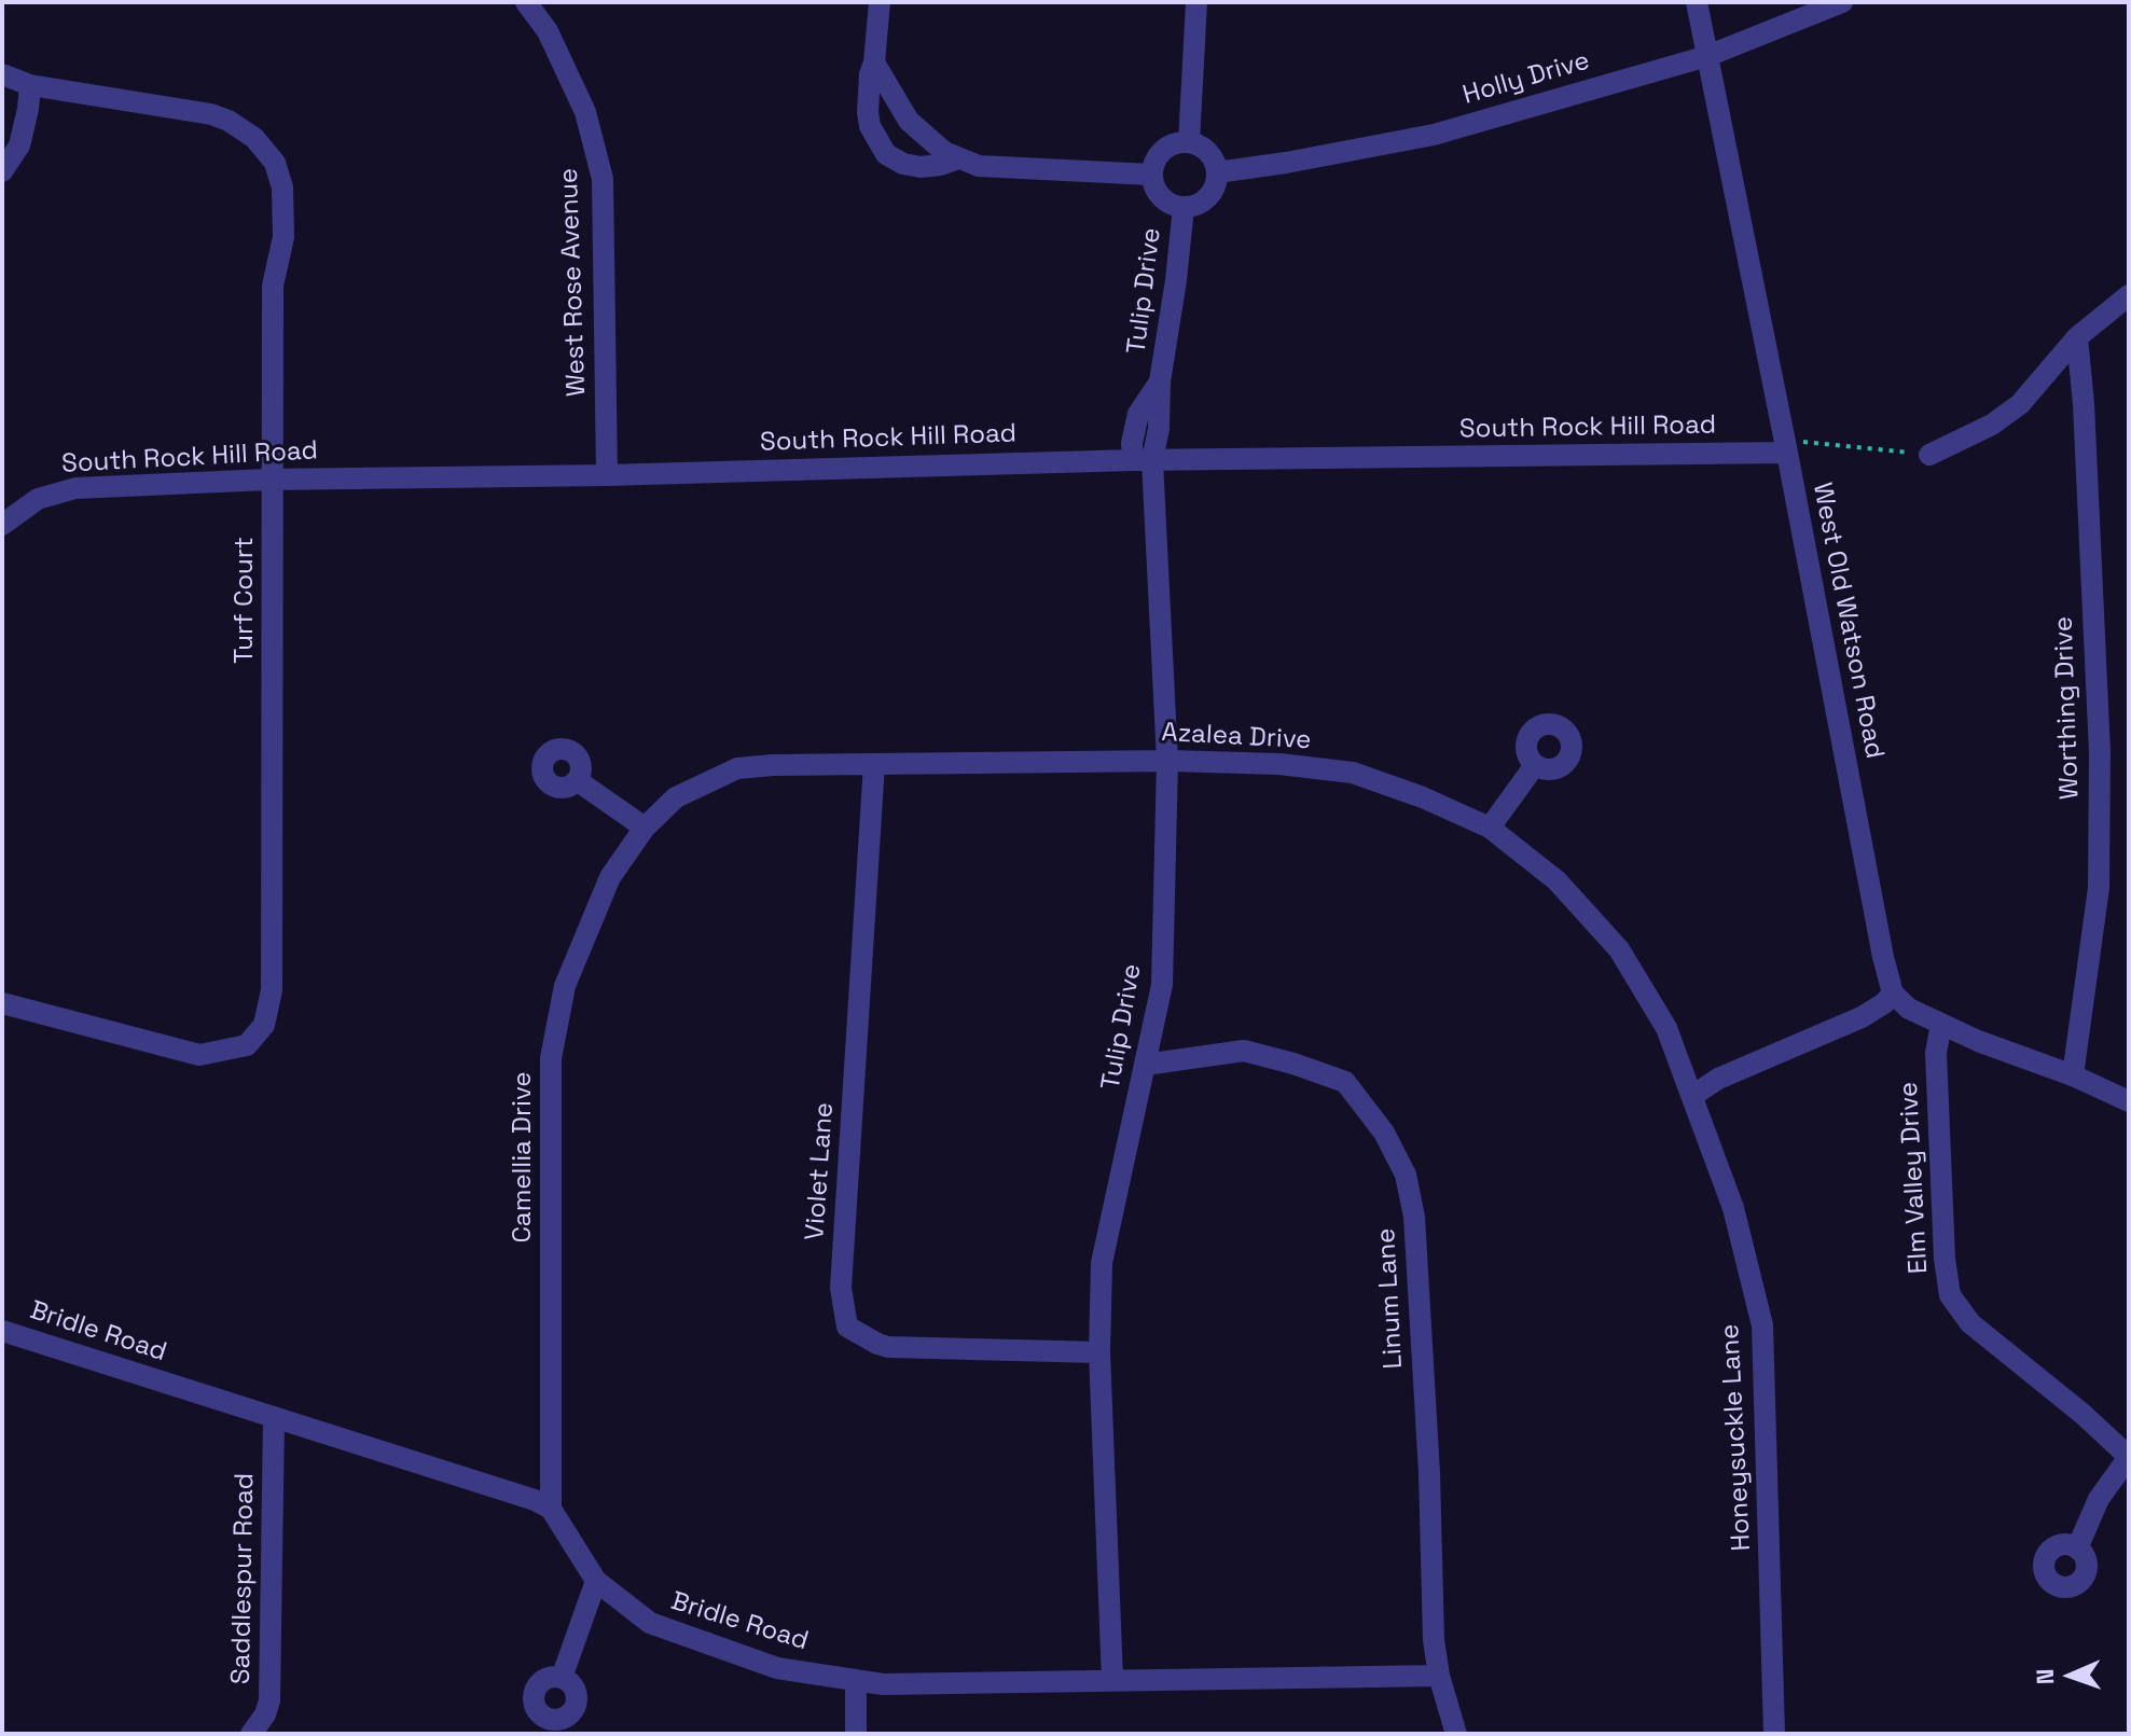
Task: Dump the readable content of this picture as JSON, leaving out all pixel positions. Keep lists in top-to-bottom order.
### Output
{
  "streets": {
    "street": [
      "Holly Drive",
      "West Rose Avenue",
      "Tulip Drive",
      "South Rock Hill Road",
      "Turf Court",
      "West Old Watson Road",
      "Worthing Drive",
      "Azalea Drive",
      "Camellia Drive",
      "Violet Lane",
      "Elm Valley Drive",
      "Linum Lane",
      "Bridle Road",
      "Honeysuckle Lane",
      "Saddlespur Road"
    ]
  },
  "crossings": [
    ["Holly Drive", "Tulip Drive"],
    ["Holly Drive", "West Old Watson Road"],
    ["West Rose Avenue", "South Rock Hill Road"],
    ["Tulip Drive", "South Rock Hill Road"],
    ["Tulip Drive", "Azalea Drive"],
    ["Tulip Drive", "Violet Lane"],
    ["Tulip Drive", "Linum Lane"],
    ["Tulip Drive", "Bridle Road"],
    ["South Rock Hill Road", "Turf Court"],
    ["South Rock Hill Road", "West Old Watson Road"],
    ["Azalea Drive", "Camellia Drive"],
    ["Azalea Drive", "Violet Lane"],
    ["Azalea Drive", "Honeysuckle Lane"],
    ["Camellia Drive", "Bridle Road"],
    ["Linum Lane", "Bridle Road"],
    ["Bridle Road", "Saddlespur Road"]
  ],
  "north": "left"
}
